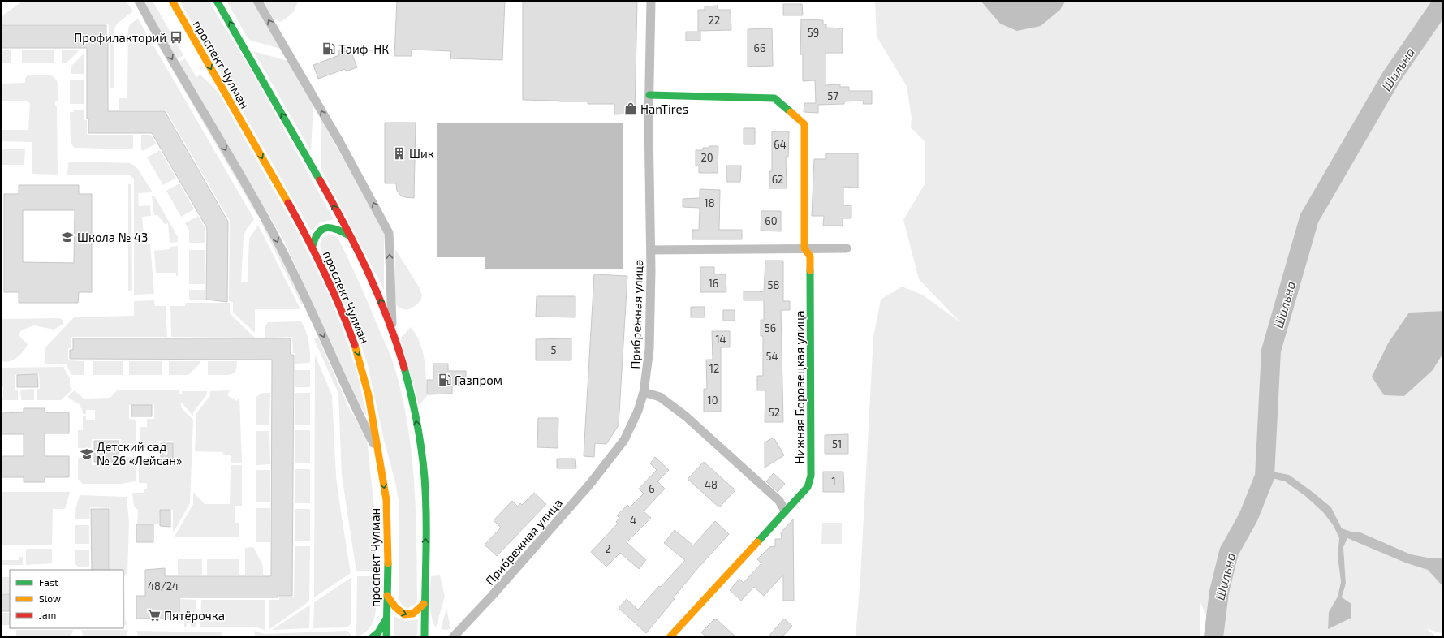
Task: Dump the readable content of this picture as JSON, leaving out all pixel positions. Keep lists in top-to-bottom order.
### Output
{
  "streets": {
    "main road": ["проспект Чулман", "Нижняя Боровецкая улица"],
    "street": ["Прибрежная улица"]
  },
  "crossings": [
    ["Прибрежная улица", "Нижняя Боровецкая улица"]
  ],
  "water": ["Шильна"],
  "places": {
    "bus stop": ["Профилакторий"],
    "fuel station": ["Таиф-НК", "Газпром"],
    "shop": ["HanTires"],
    "building": ["Шик"],
    "school or university": ["Школа № 43", "Детский сад № 26 «Лейсан»"],
    "supermarket": ["Пятёрочка"]
  },
  "house_numbers": [
    "22",
    "59",
    "66",
    "57",
    "64",
    "20",
    "62",
    "18",
    "60",
    "16",
    "58",
    "56",
    "14",
    "5",
    "54",
    "12",
    "10",
    "52",
    "51",
    "1",
    "48",
    "6",
    "4",
    "2",
    "48/24"
  ],
  "legend": ["Fast", "Slow", "Jam"]
}
